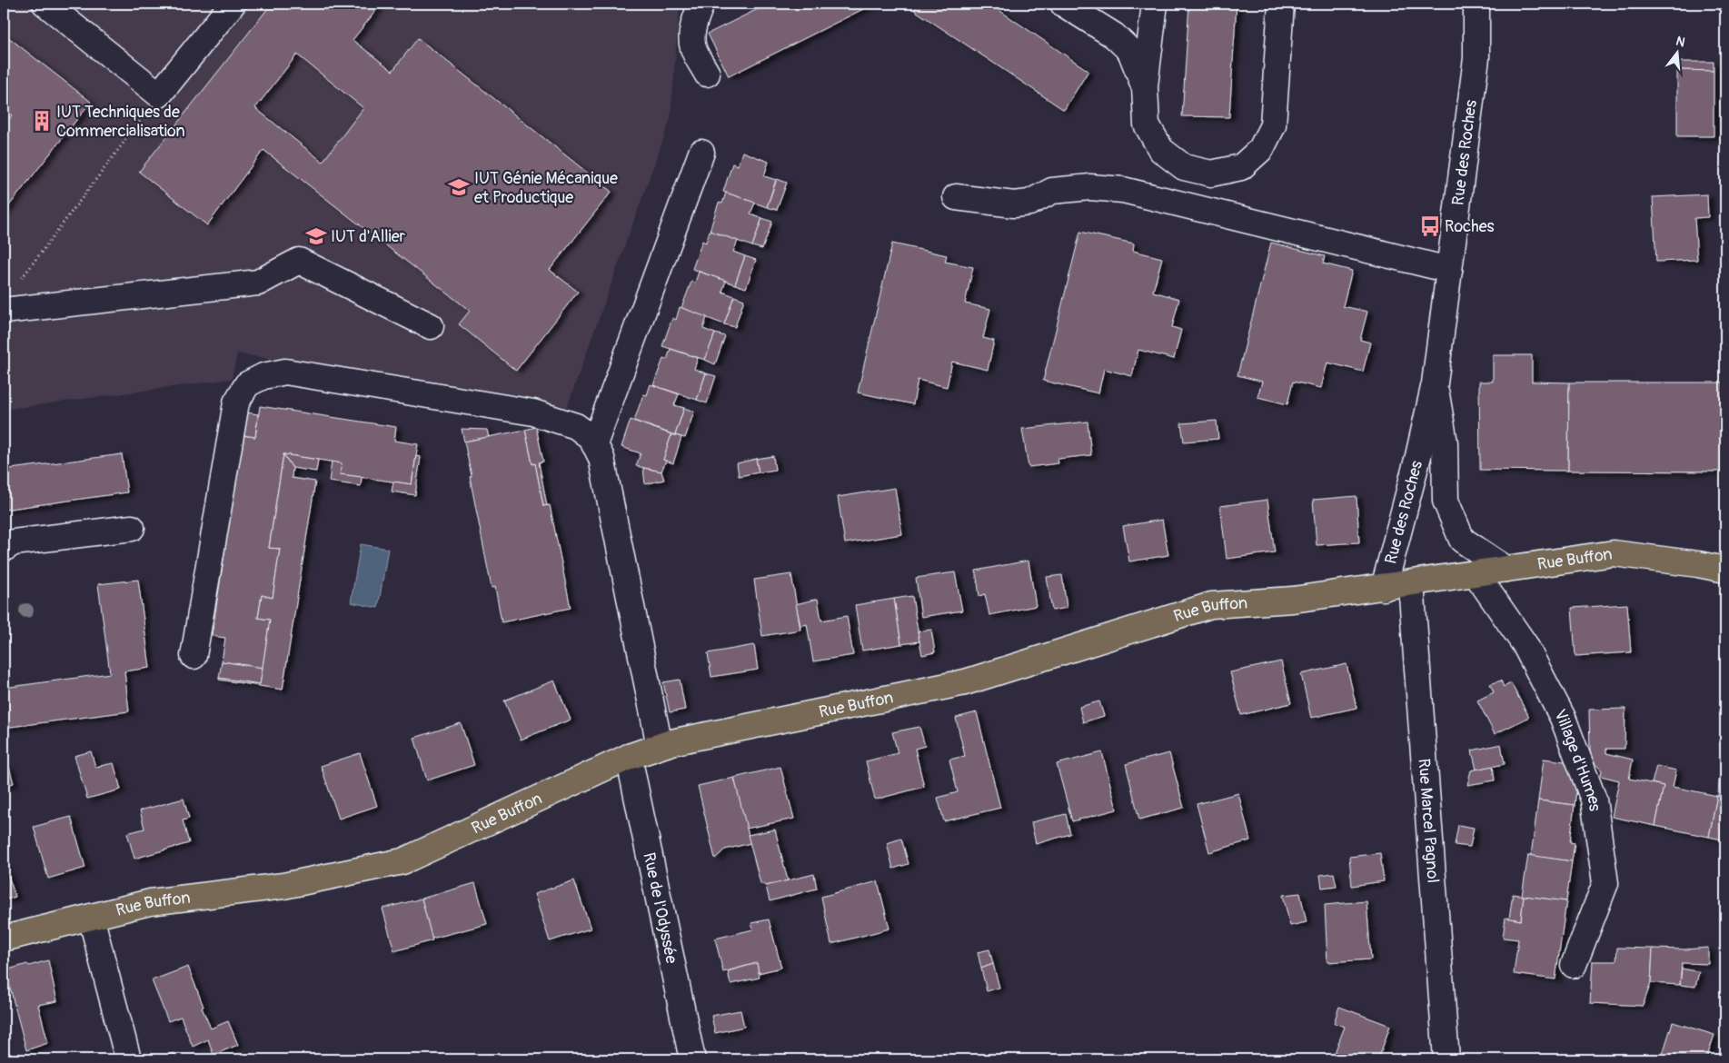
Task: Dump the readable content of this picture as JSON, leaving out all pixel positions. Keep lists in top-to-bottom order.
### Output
{
  "streets": {
    "main road": ["Rue Buffon"],
    "street": [
      "Rue des Roches",
      "Village d'Humes",
      "Rue Marcel Pagnol",
      "Rue de l'Odyssée"
    ]
  },
  "crossings": [
    ["Rue des Roches", "Rue Buffon"],
    ["Rue Buffon", "Village d'Humes"],
    ["Rue Buffon", "Rue Marcel Pagnol"],
    ["Rue Buffon", "Rue de l'Odyssée"]
  ],
  "places": {
    "building": ["IUT Techniques de Commercialisation"],
    "school or university": ["IUT Génie Mécanique et Productique", "IUT d'Allier"],
    "bus stop": ["Roches"]
  },
  "north": "top"
}
